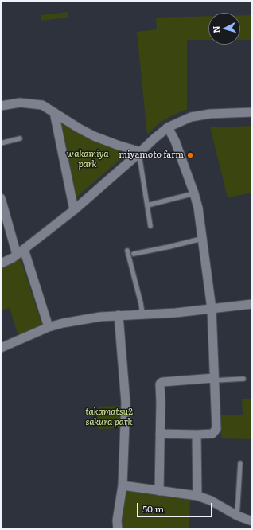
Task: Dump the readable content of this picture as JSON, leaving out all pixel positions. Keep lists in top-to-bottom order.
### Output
{
  "parks": ["wakamiya park", "takamatsu2 sakura park"],
  "places": ["miyamoto farm"],
  "scale_bar": "50 m",
  "north": "left"
}
